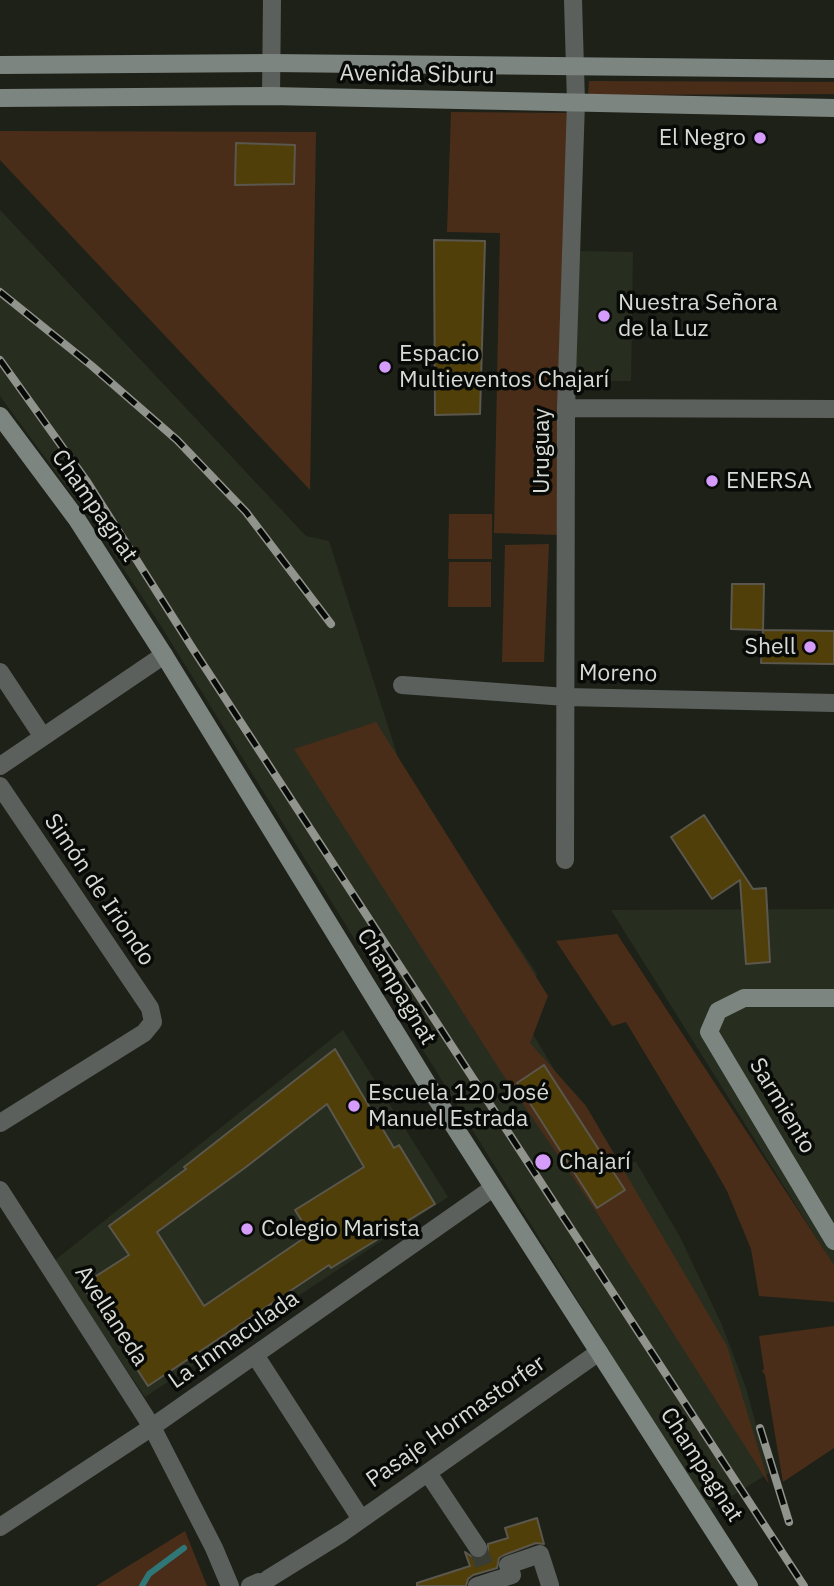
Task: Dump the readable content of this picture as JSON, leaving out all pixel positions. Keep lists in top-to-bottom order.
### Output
{
  "streets": {
    "street": [
      "Avenida Siburu",
      "Uruguay",
      "Champagnat",
      "Moreno",
      "Simón de Iriondo",
      "Sarmiento",
      "Avellaneda",
      "La Inmaculada",
      "Pasaje Hormastorfer"
    ]
  },
  "crossings": [
    ["Avenida Siburu", "Uruguay"],
    ["Uruguay", "Moreno"],
    ["Champagnat", "La Inmaculada"],
    ["Champagnat", "Pasaje Hormastorfer"],
    ["Avellaneda", "La Inmaculada"]
  ],
  "places": [
    "El Negro",
    "Nuestra Señora de la Luz",
    "Espacio Multieventos Chajarí",
    "ENERSA",
    "Shell",
    "Escuela 120 José Manuel Estrada",
    "Chajarí",
    "Colegio Marista"
  ]
}
